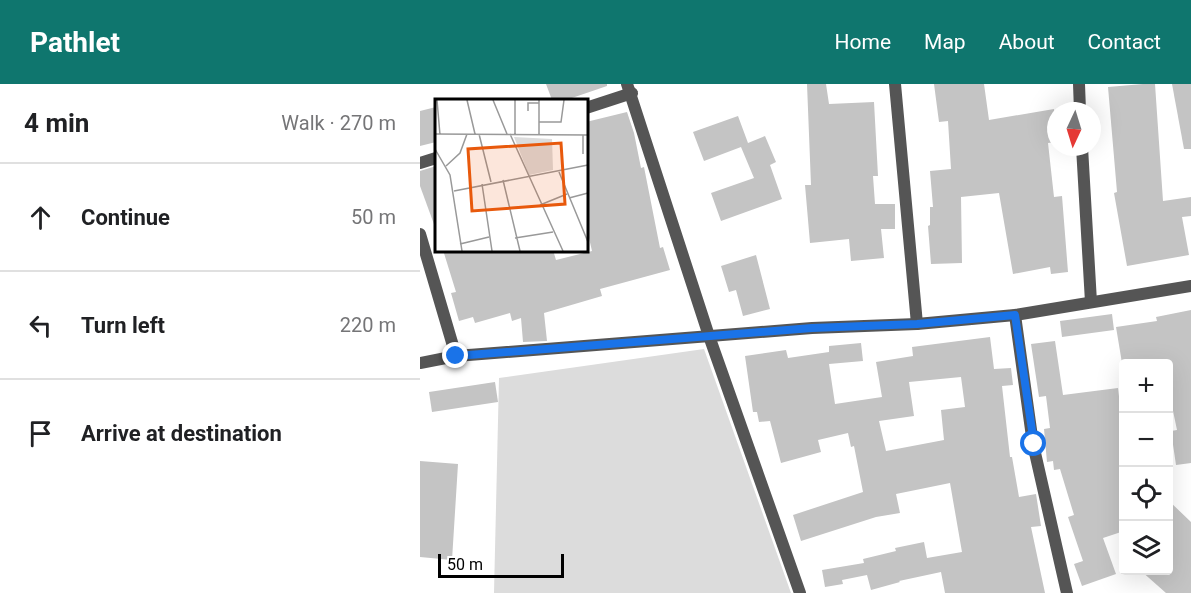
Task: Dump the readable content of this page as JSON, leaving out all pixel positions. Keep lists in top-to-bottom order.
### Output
{
  "scale_bar": "50 m",
  "north": "bottom",
  "page": {
    "header": "Pathlet",
    "nav": [
      "Home",
      "Map",
      "About",
      "Contact"
    ],
    "heading": ["4 min", "Walk · 270 m"],
    "list": [
      ["Continue", "50 m"],
      ["Turn left", "220 m"],
      "Arrive at destination"
    ],
    "map_buttons": ["+", "−"],
    "scale": "50 m"
  }
}
